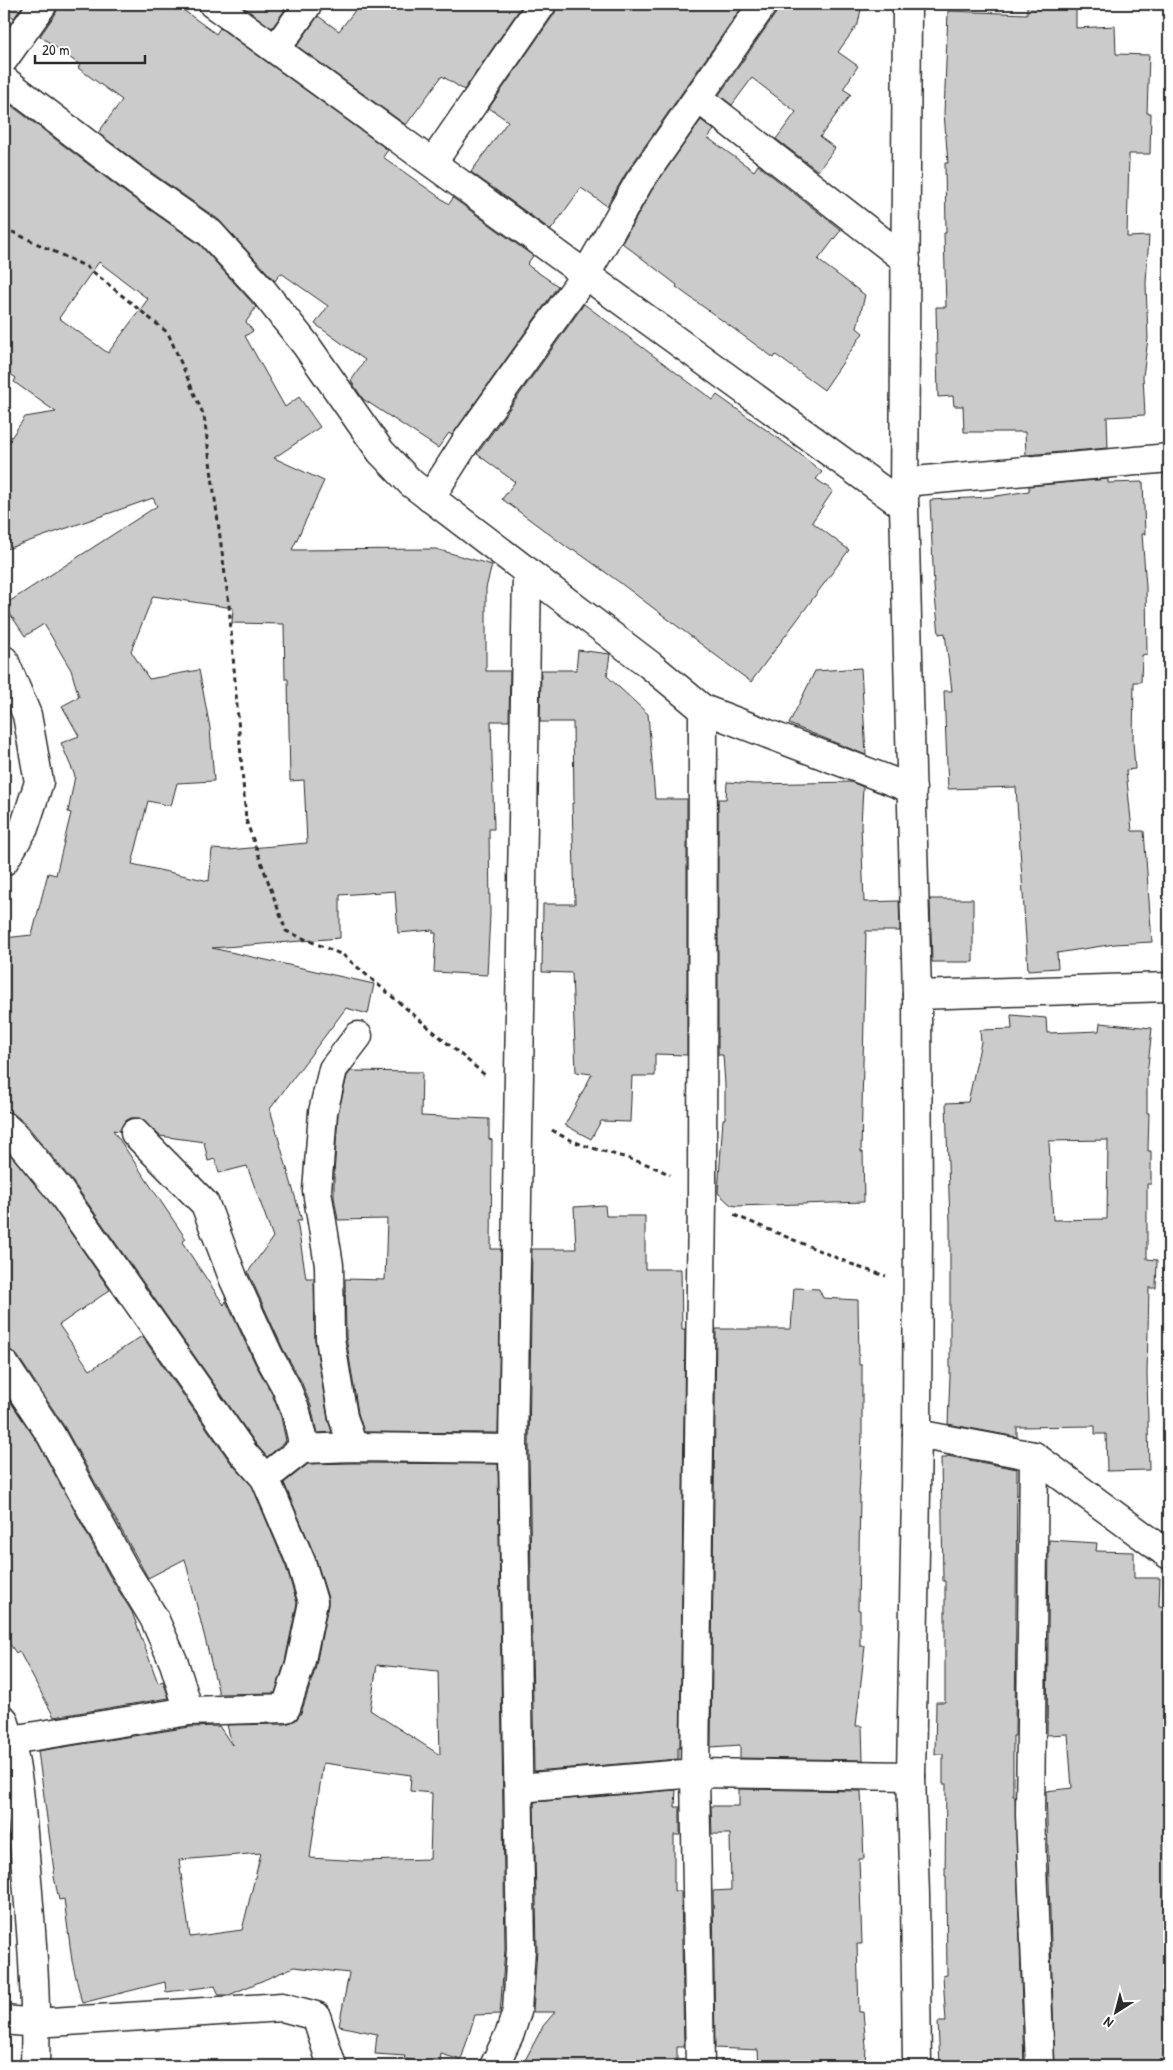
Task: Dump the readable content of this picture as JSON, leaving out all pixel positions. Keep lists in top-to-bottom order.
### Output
{
  "scale_bar": "20 m",
  "north": "bottom left"
}
